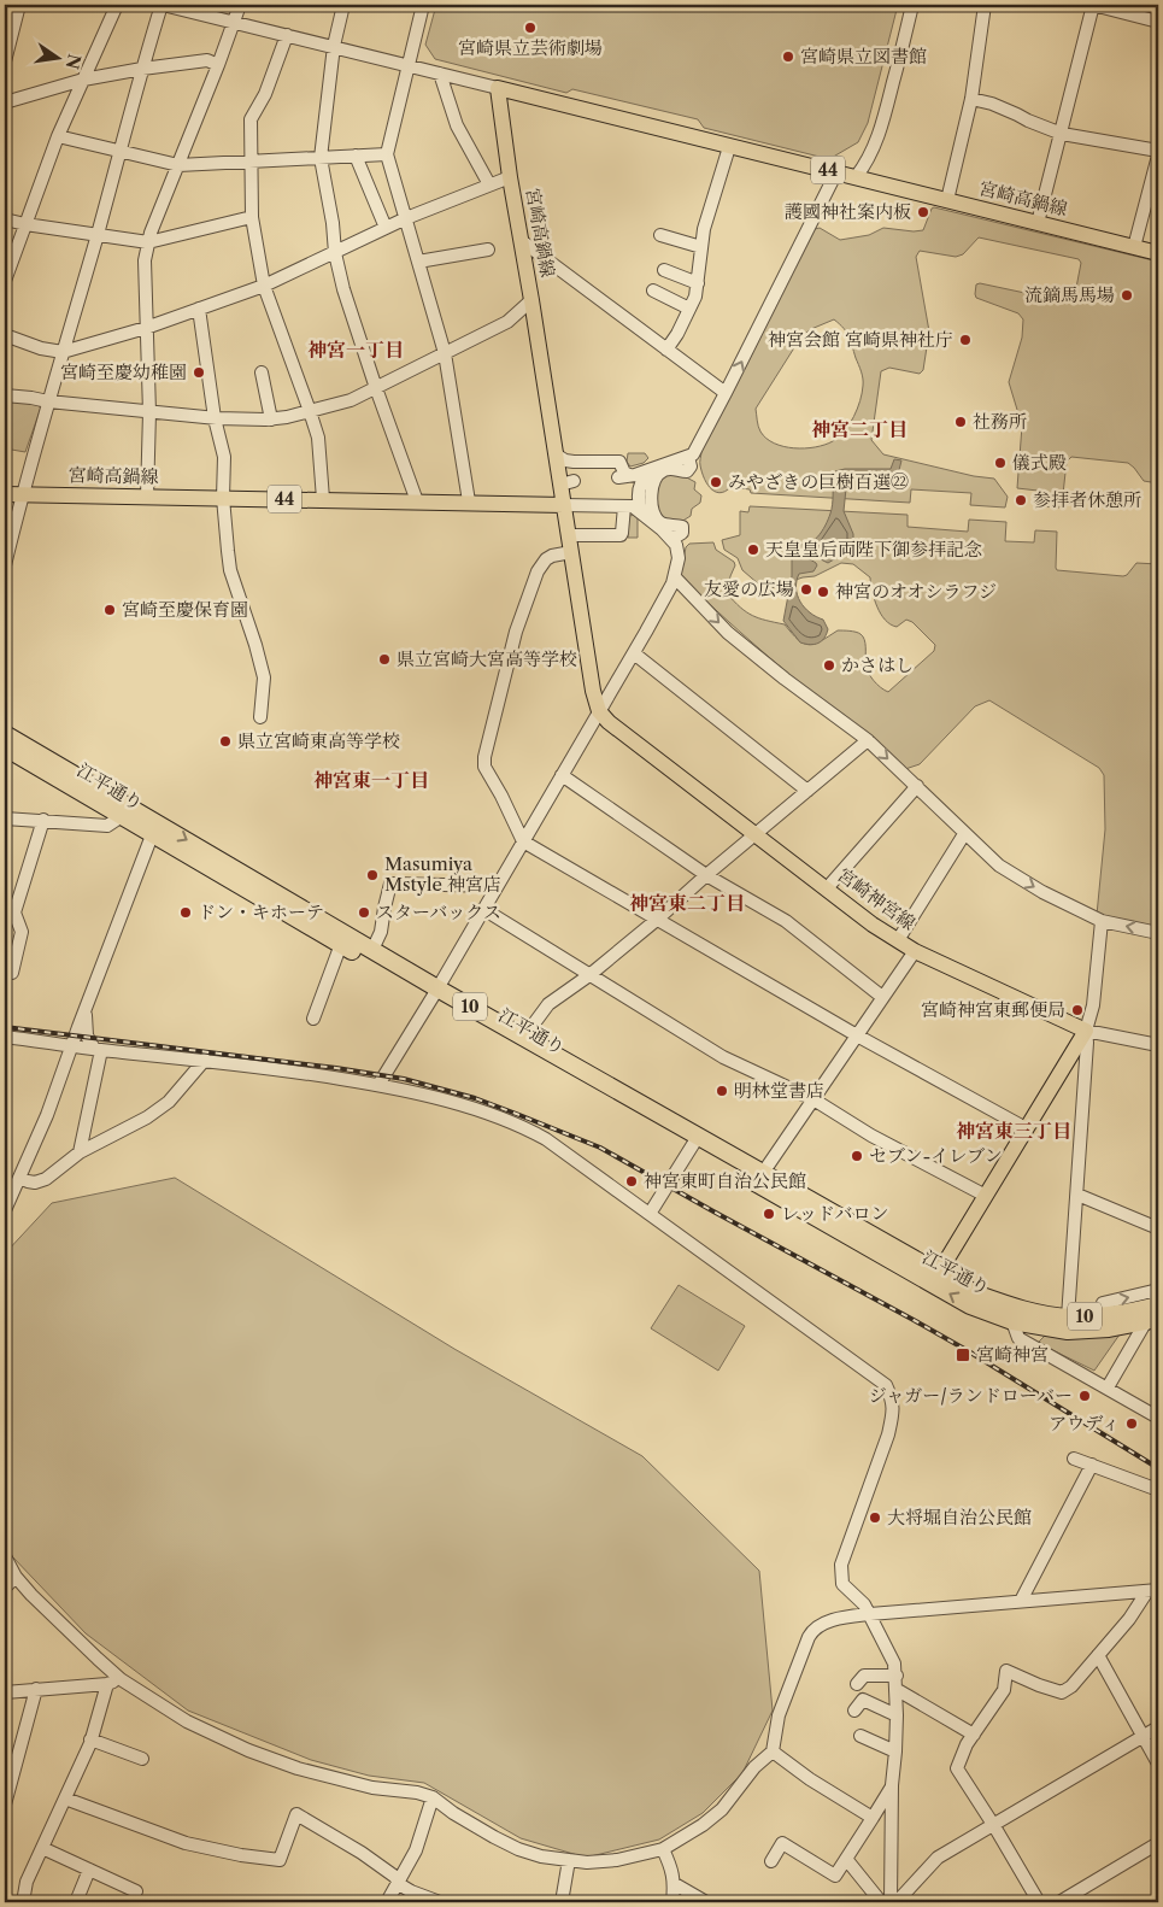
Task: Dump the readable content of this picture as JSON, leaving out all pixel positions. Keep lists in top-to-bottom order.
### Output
{
  "streets": {
    "highway": ["江平通り", "10"],
    "main road": ["44", "宮崎高鍋線", "宮崎神宮線"]
  },
  "crossings": [
    ["江平通り", "10"]
  ],
  "districts": [
    "神宮一丁目",
    "神宮二丁目",
    "神宮東一丁目",
    "神宮東二丁目",
    "神宮東三丁目"
  ],
  "places": {
    "other": [
      "宮崎県立芸術劇場",
      "宮崎県立図書館",
      "護國神社案内板",
      "流鏑馬馬場",
      "神宮会館 宮崎県神社庁",
      "宮崎至慶幼稚園",
      "社務所",
      "儀式殿",
      "みやざきの巨樹百選㉒",
      "参拝者休憩所",
      "天皇皇后両陛下御参拝記念",
      "友愛の広場",
      "神宮のオオシラフジ",
      "宮崎至慶保育園",
      "県立宮崎大宮高等学校",
      "かさはし",
      "県立宮崎東高等学校",
      "Masumiya Mstyle 神宮店",
      "ドン・キホーテ",
      "スターバックス",
      "宮崎神宮東郵便局",
      "明林堂書店",
      "セブン-イレブン",
      "神宮東町自治公民館",
      "レッドバロン",
      "ジャガー/ランドローバー",
      "アウディ",
      "大将堀自治公民館"
    ],
    "transit": ["宮崎神宮"]
  },
  "north": "right"
}
